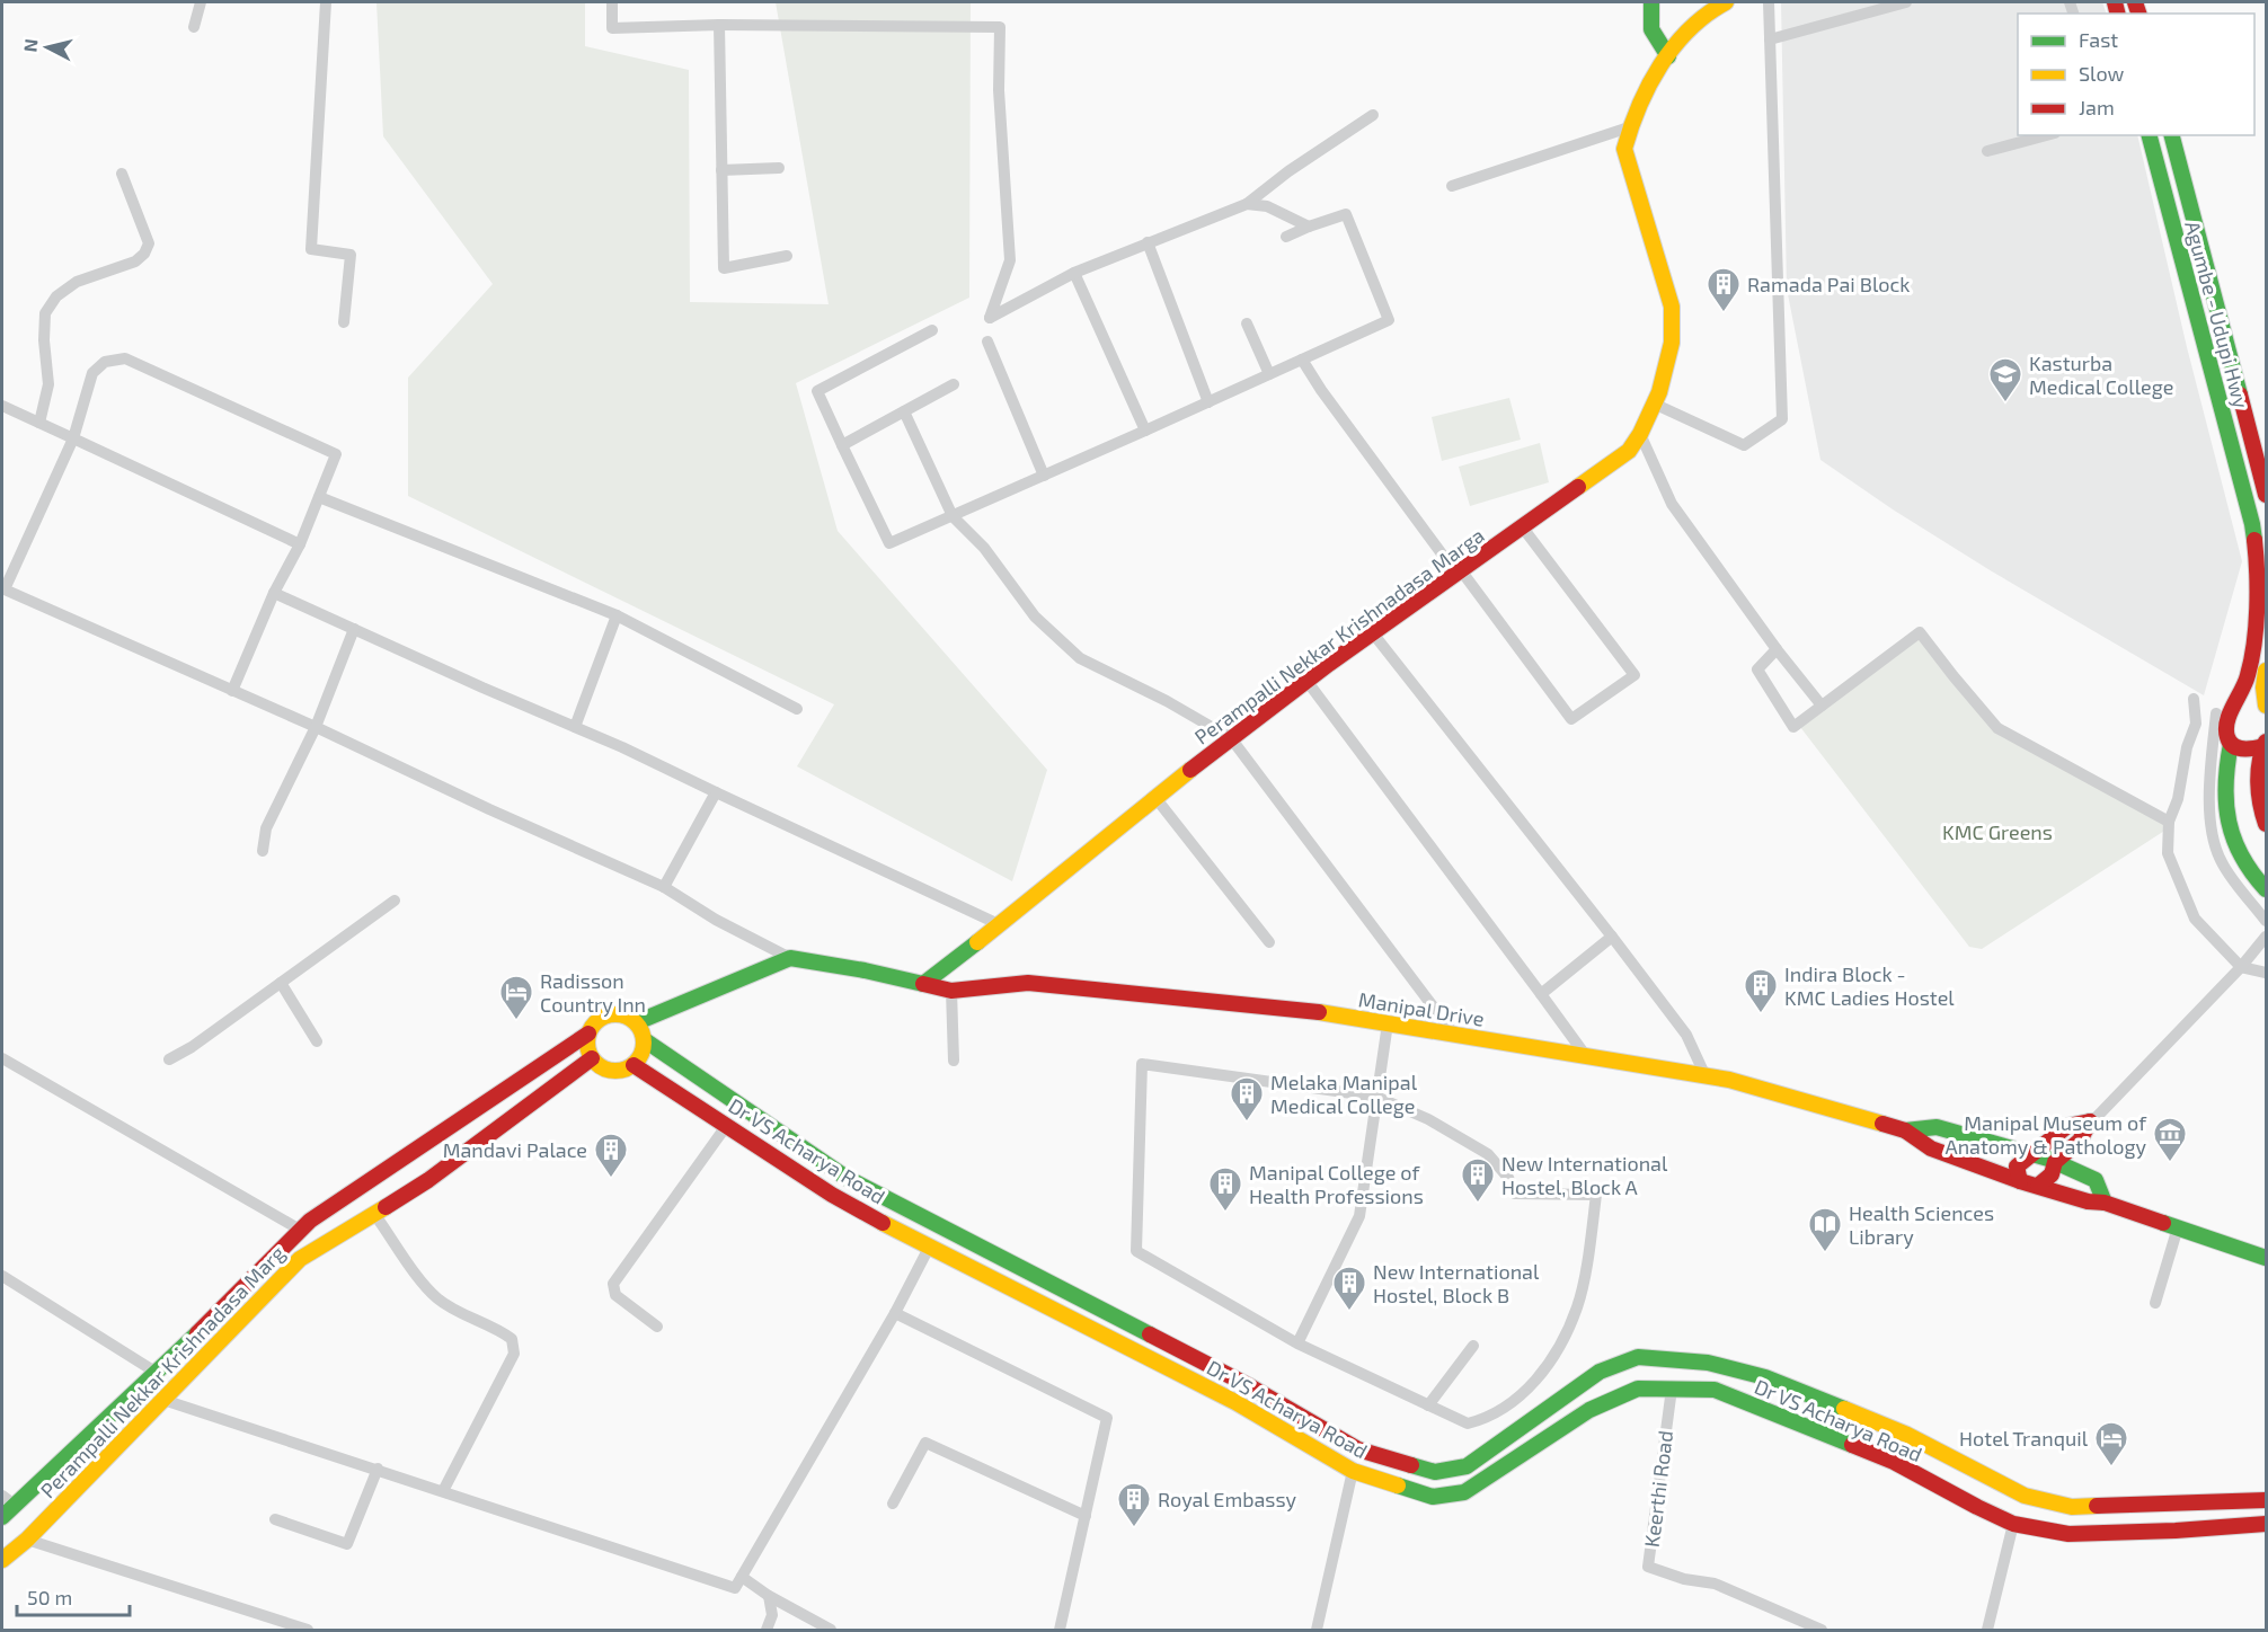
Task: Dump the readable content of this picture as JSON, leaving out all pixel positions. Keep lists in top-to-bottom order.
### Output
{
  "streets": {
    "main road": [
      "Agumbe - Udupi Hwy",
      "Perampalli Nekkar Krishnadasa Marga",
      "Manipal Drive",
      "Dr VS Acharya Road",
      "Perampalli Nekkar Krishnadasa Marg"
    ],
    "street": ["Keerthi Road"]
  },
  "crossings": [
    ["Perampalli Nekkar Krishnadasa Marga", "Manipal Drive"],
    ["Dr VS Acharya Road", "Perampalli Nekkar Krishnadasa Marg"],
    ["Dr VS Acharya Road", "Keerthi Road"]
  ],
  "parks": ["KMC Greens"],
  "places": {
    "building": [
      "Ramada Pai Block",
      "Indira Block - KMC Ladies Hostel",
      "Melaka Manipal Medical College",
      "Mandavi Palace",
      "New International Hostel, Block A",
      "Manipal College of Health Professions",
      "New International Hostel, Block B",
      "Royal Embassy"
    ],
    "school or university": ["Kasturba Medical College"],
    "hotel": ["Radisson Country Inn", "Hotel Tranquil"],
    "museum": ["Manipal Museum of Anatomy & Pathology"],
    "library": ["Health Sciences Library"]
  },
  "legend": ["Fast", "Slow", "Jam"],
  "scale_bar": "50 m",
  "north": "left"
}
